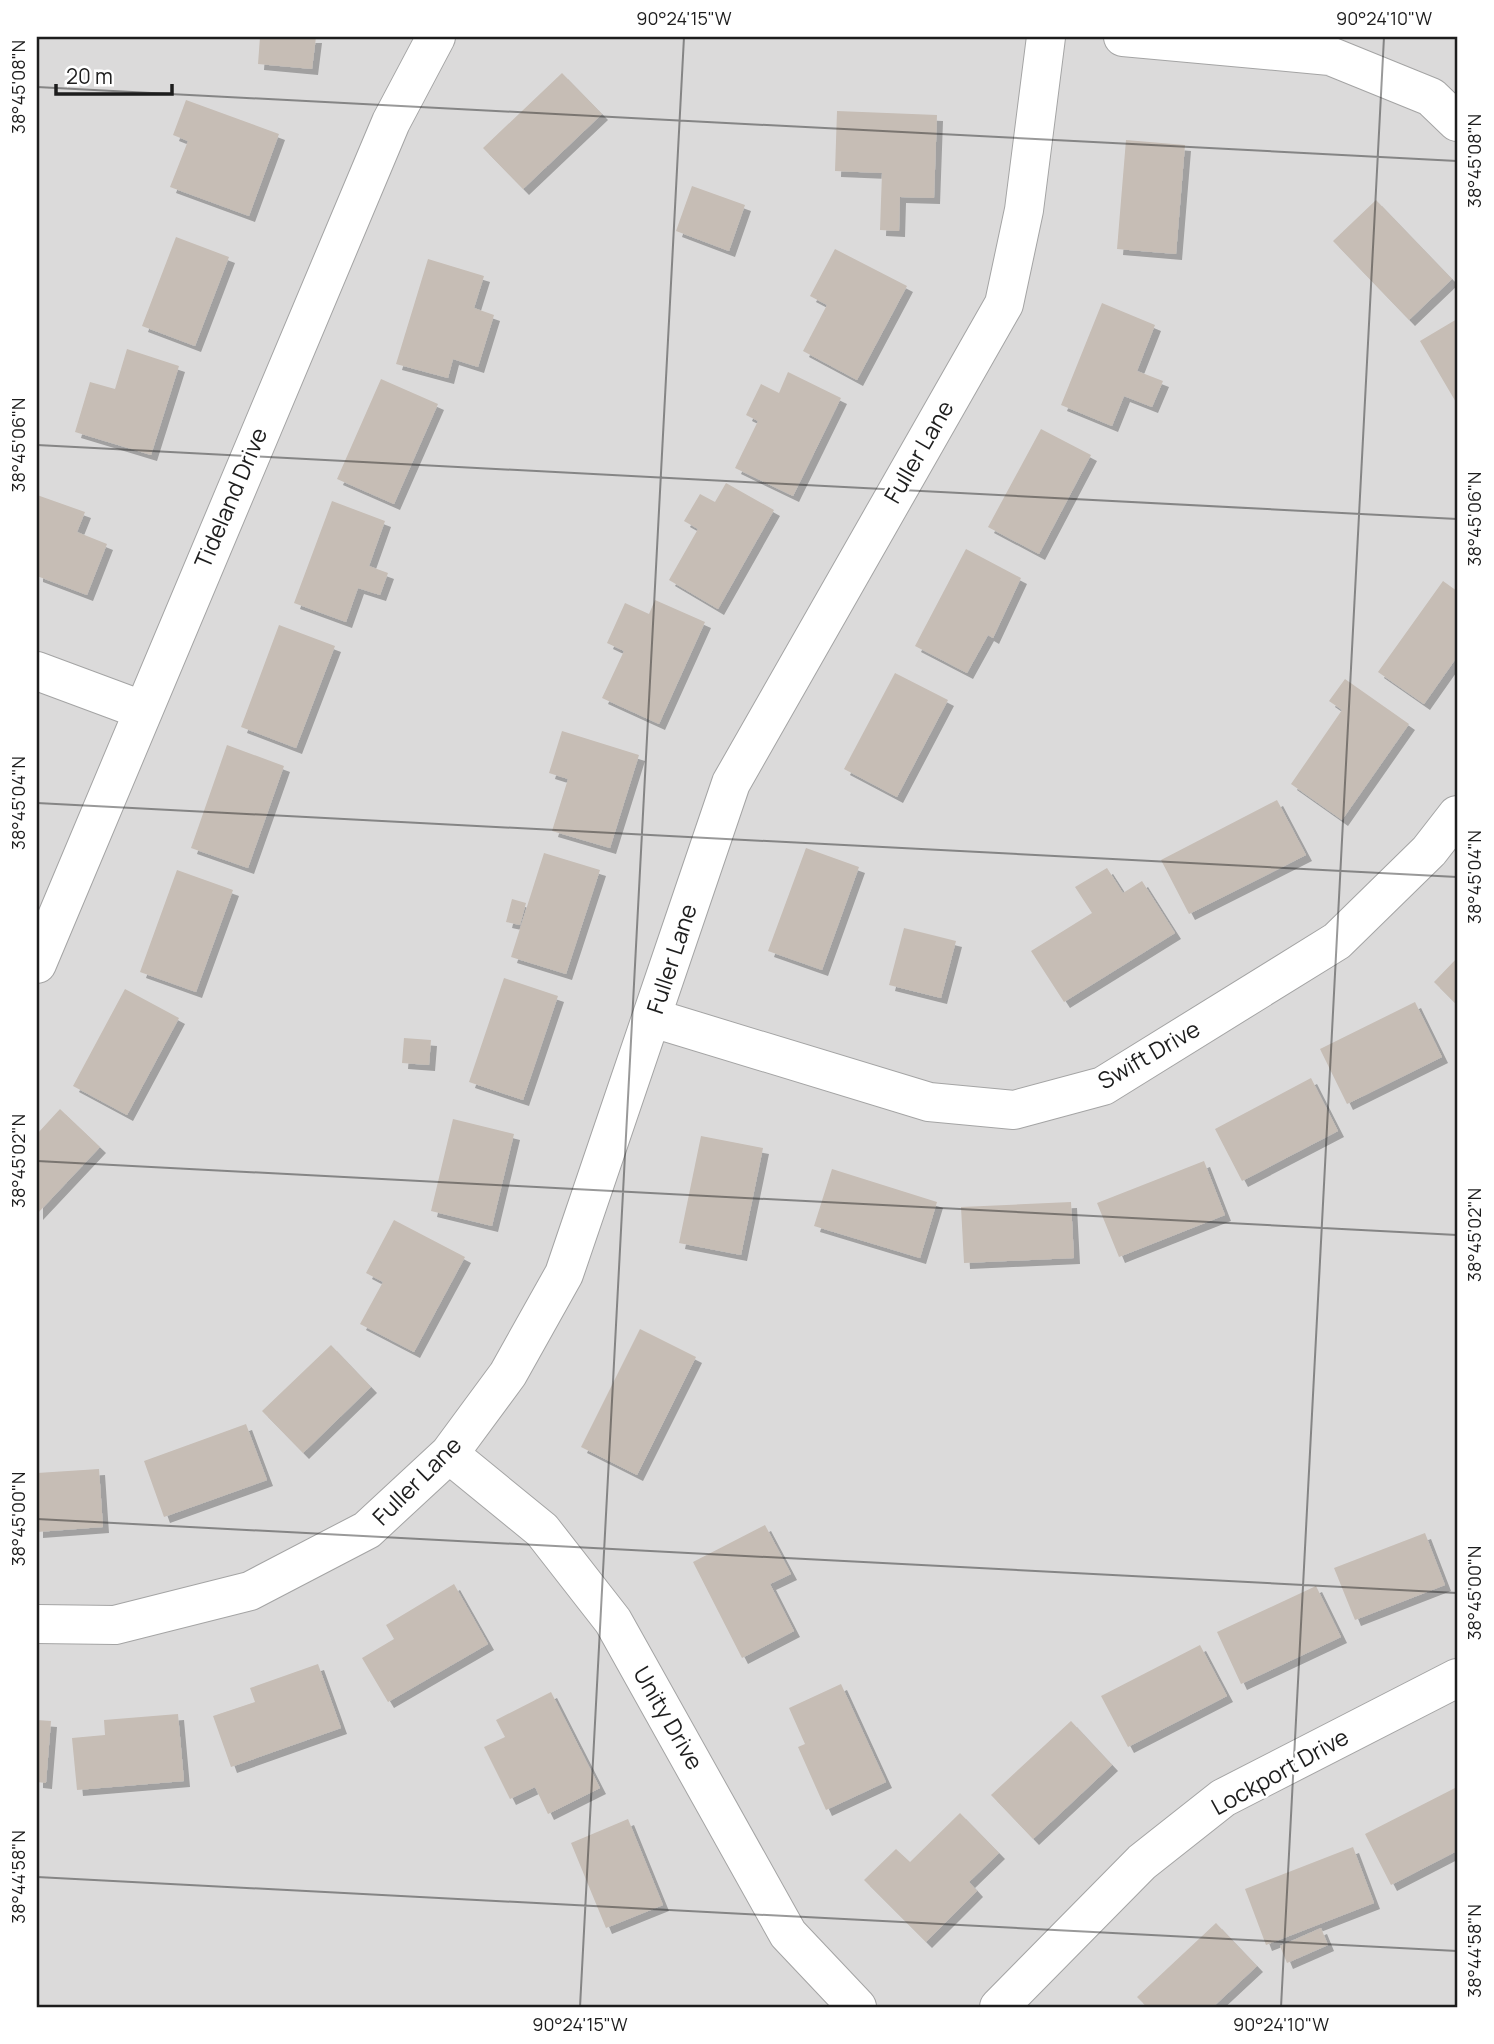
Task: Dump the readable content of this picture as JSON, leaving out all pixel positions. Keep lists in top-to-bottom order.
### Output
{
  "streets": {
    "street": [
      "Fuller Lane",
      "Tideland Drive",
      "Swift Drive",
      "Unity Drive",
      "Lockport Drive"
    ]
  },
  "crossings": [
    ["Fuller Lane", "Swift Drive"],
    ["Fuller Lane", "Unity Drive"]
  ],
  "scale_bar": "20 m",
  "coordinates": [
    "90°24'15\"W",
    "90°24'10\"W",
    "38°45'08\"N",
    "38°45'06\"N",
    "38°45'04\"N",
    "38°45'02\"N",
    "38°45'00\"N",
    "38°44'58\"N"
  ]
}
